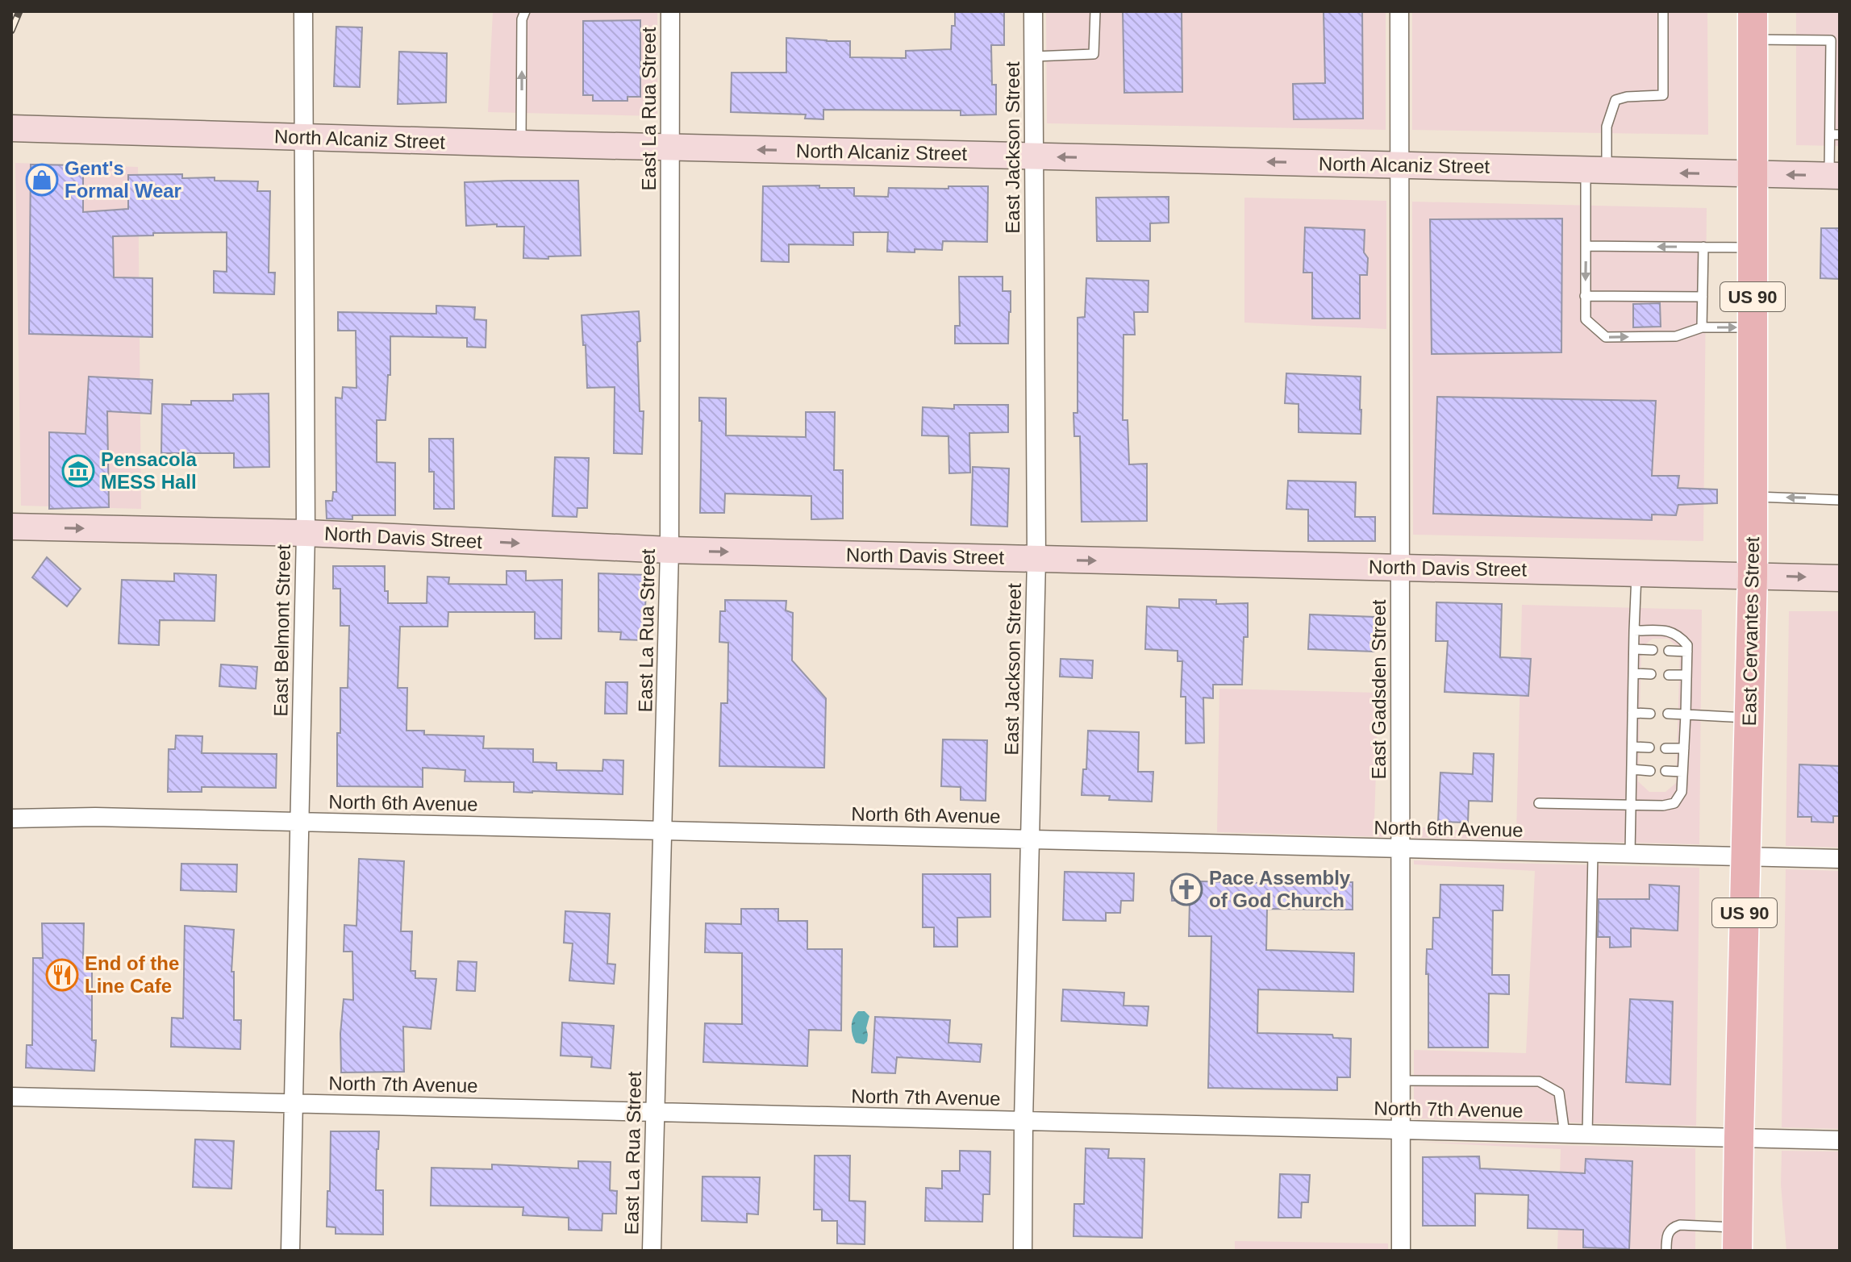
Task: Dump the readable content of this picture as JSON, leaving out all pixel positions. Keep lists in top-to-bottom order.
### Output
{
  "streets": {
    "main road": [
      "North Alcaniz Street",
      "US 90",
      "North Davis Street",
      "East Cervantes Street"
    ],
    "street": [
      "East La Rua Street",
      "East Jackson Street",
      "East Belmont Street",
      "East Gadsden Street",
      "North 6th Avenue",
      "North 7th Avenue"
    ]
  },
  "crossings": [
    ["East La Rua Street", "North Alcaniz Street"],
    ["East La Rua Street", "North Davis Street"],
    ["East La Rua Street", "North 6th Avenue"],
    ["East La Rua Street", "North 7th Avenue"],
    ["North Alcaniz Street", "East Jackson Street"],
    ["North Alcaniz Street", "East Belmont Street"],
    ["North Alcaniz Street", "East Cervantes Street"],
    ["North Alcaniz Street", "East Gadsden Street"],
    ["East Jackson Street", "North Davis Street"],
    ["East Jackson Street", "North 6th Avenue"],
    ["East Jackson Street", "North 7th Avenue"],
    ["North Davis Street", "East Belmont Street"],
    ["North Davis Street", "East Cervantes Street"],
    ["North Davis Street", "East Gadsden Street"],
    ["East Belmont Street", "North 6th Avenue"],
    ["East Belmont Street", "North 7th Avenue"],
    ["East Cervantes Street", "North 6th Avenue"],
    ["East Cervantes Street", "North 7th Avenue"],
    ["East Gadsden Street", "North 6th Avenue"],
    ["East Gadsden Street", "North 7th Avenue"]
  ],
  "one_way": ["North Alcaniz Street", "North Davis Street"],
  "places": {
    "shop": ["Gent's Formal Wear"],
    "museum": ["Pensacola MESS Hall"],
    "church": ["Pace Assembly of God Church"],
    "restaurant": ["End of the Line Cafe"]
  }
}
